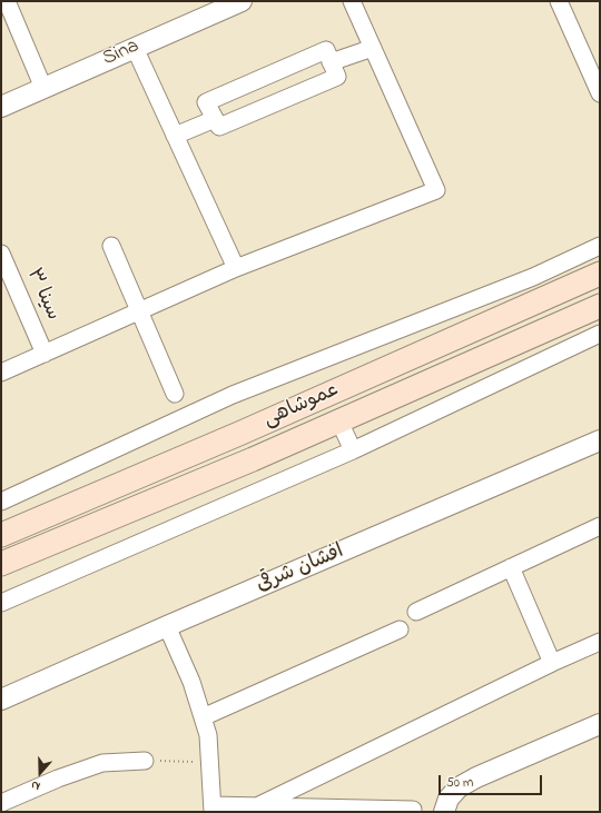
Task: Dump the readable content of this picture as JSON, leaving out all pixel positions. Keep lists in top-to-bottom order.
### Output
{
  "streets": {
    "main road": ["عموشاهی"],
    "street": ["Sina", "سینا ۳", "افشان شرقی"]
  },
  "scale_bar": "50 m",
  "north": "bottom"
}
